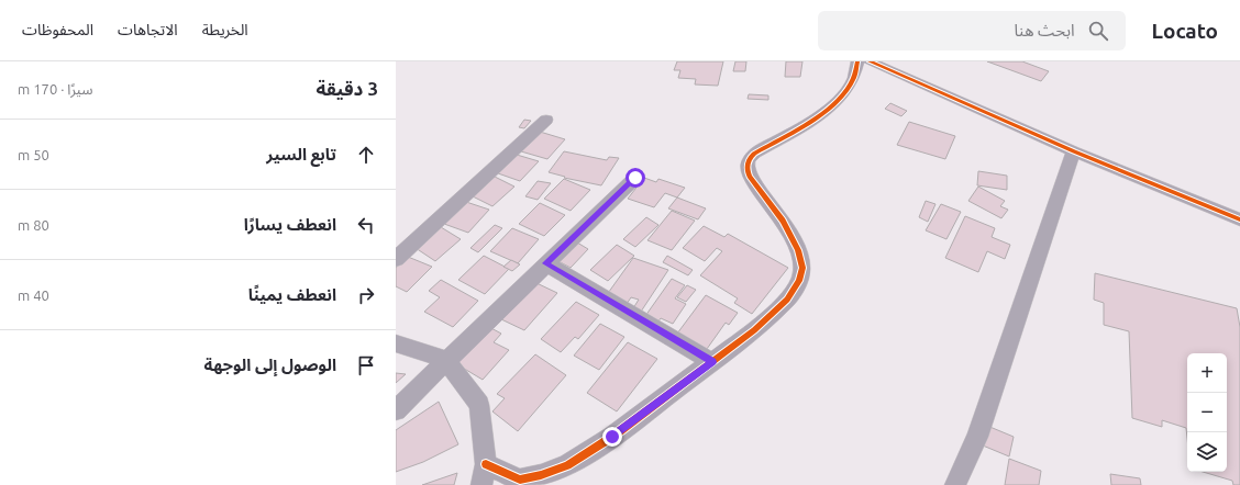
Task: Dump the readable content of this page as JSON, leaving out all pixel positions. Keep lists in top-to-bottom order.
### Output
{
  "page": {
    "header": "Locato",
    "search": "ابحث هنا",
    "nav": ["الخريطة", "الاتجاهات", "المحفوظات"],
    "heading": ["3 دقيقة", "سيرًا · 170 m"],
    "list": [
      ["تابع السير", "50 m"],
      ["انعطف يسارًا", "80 m"],
      ["انعطف يمينًا", "40 m"],
      "الوصول إلى الوجهة"
    ],
    "map_buttons": ["+", "−"]
  }
}
